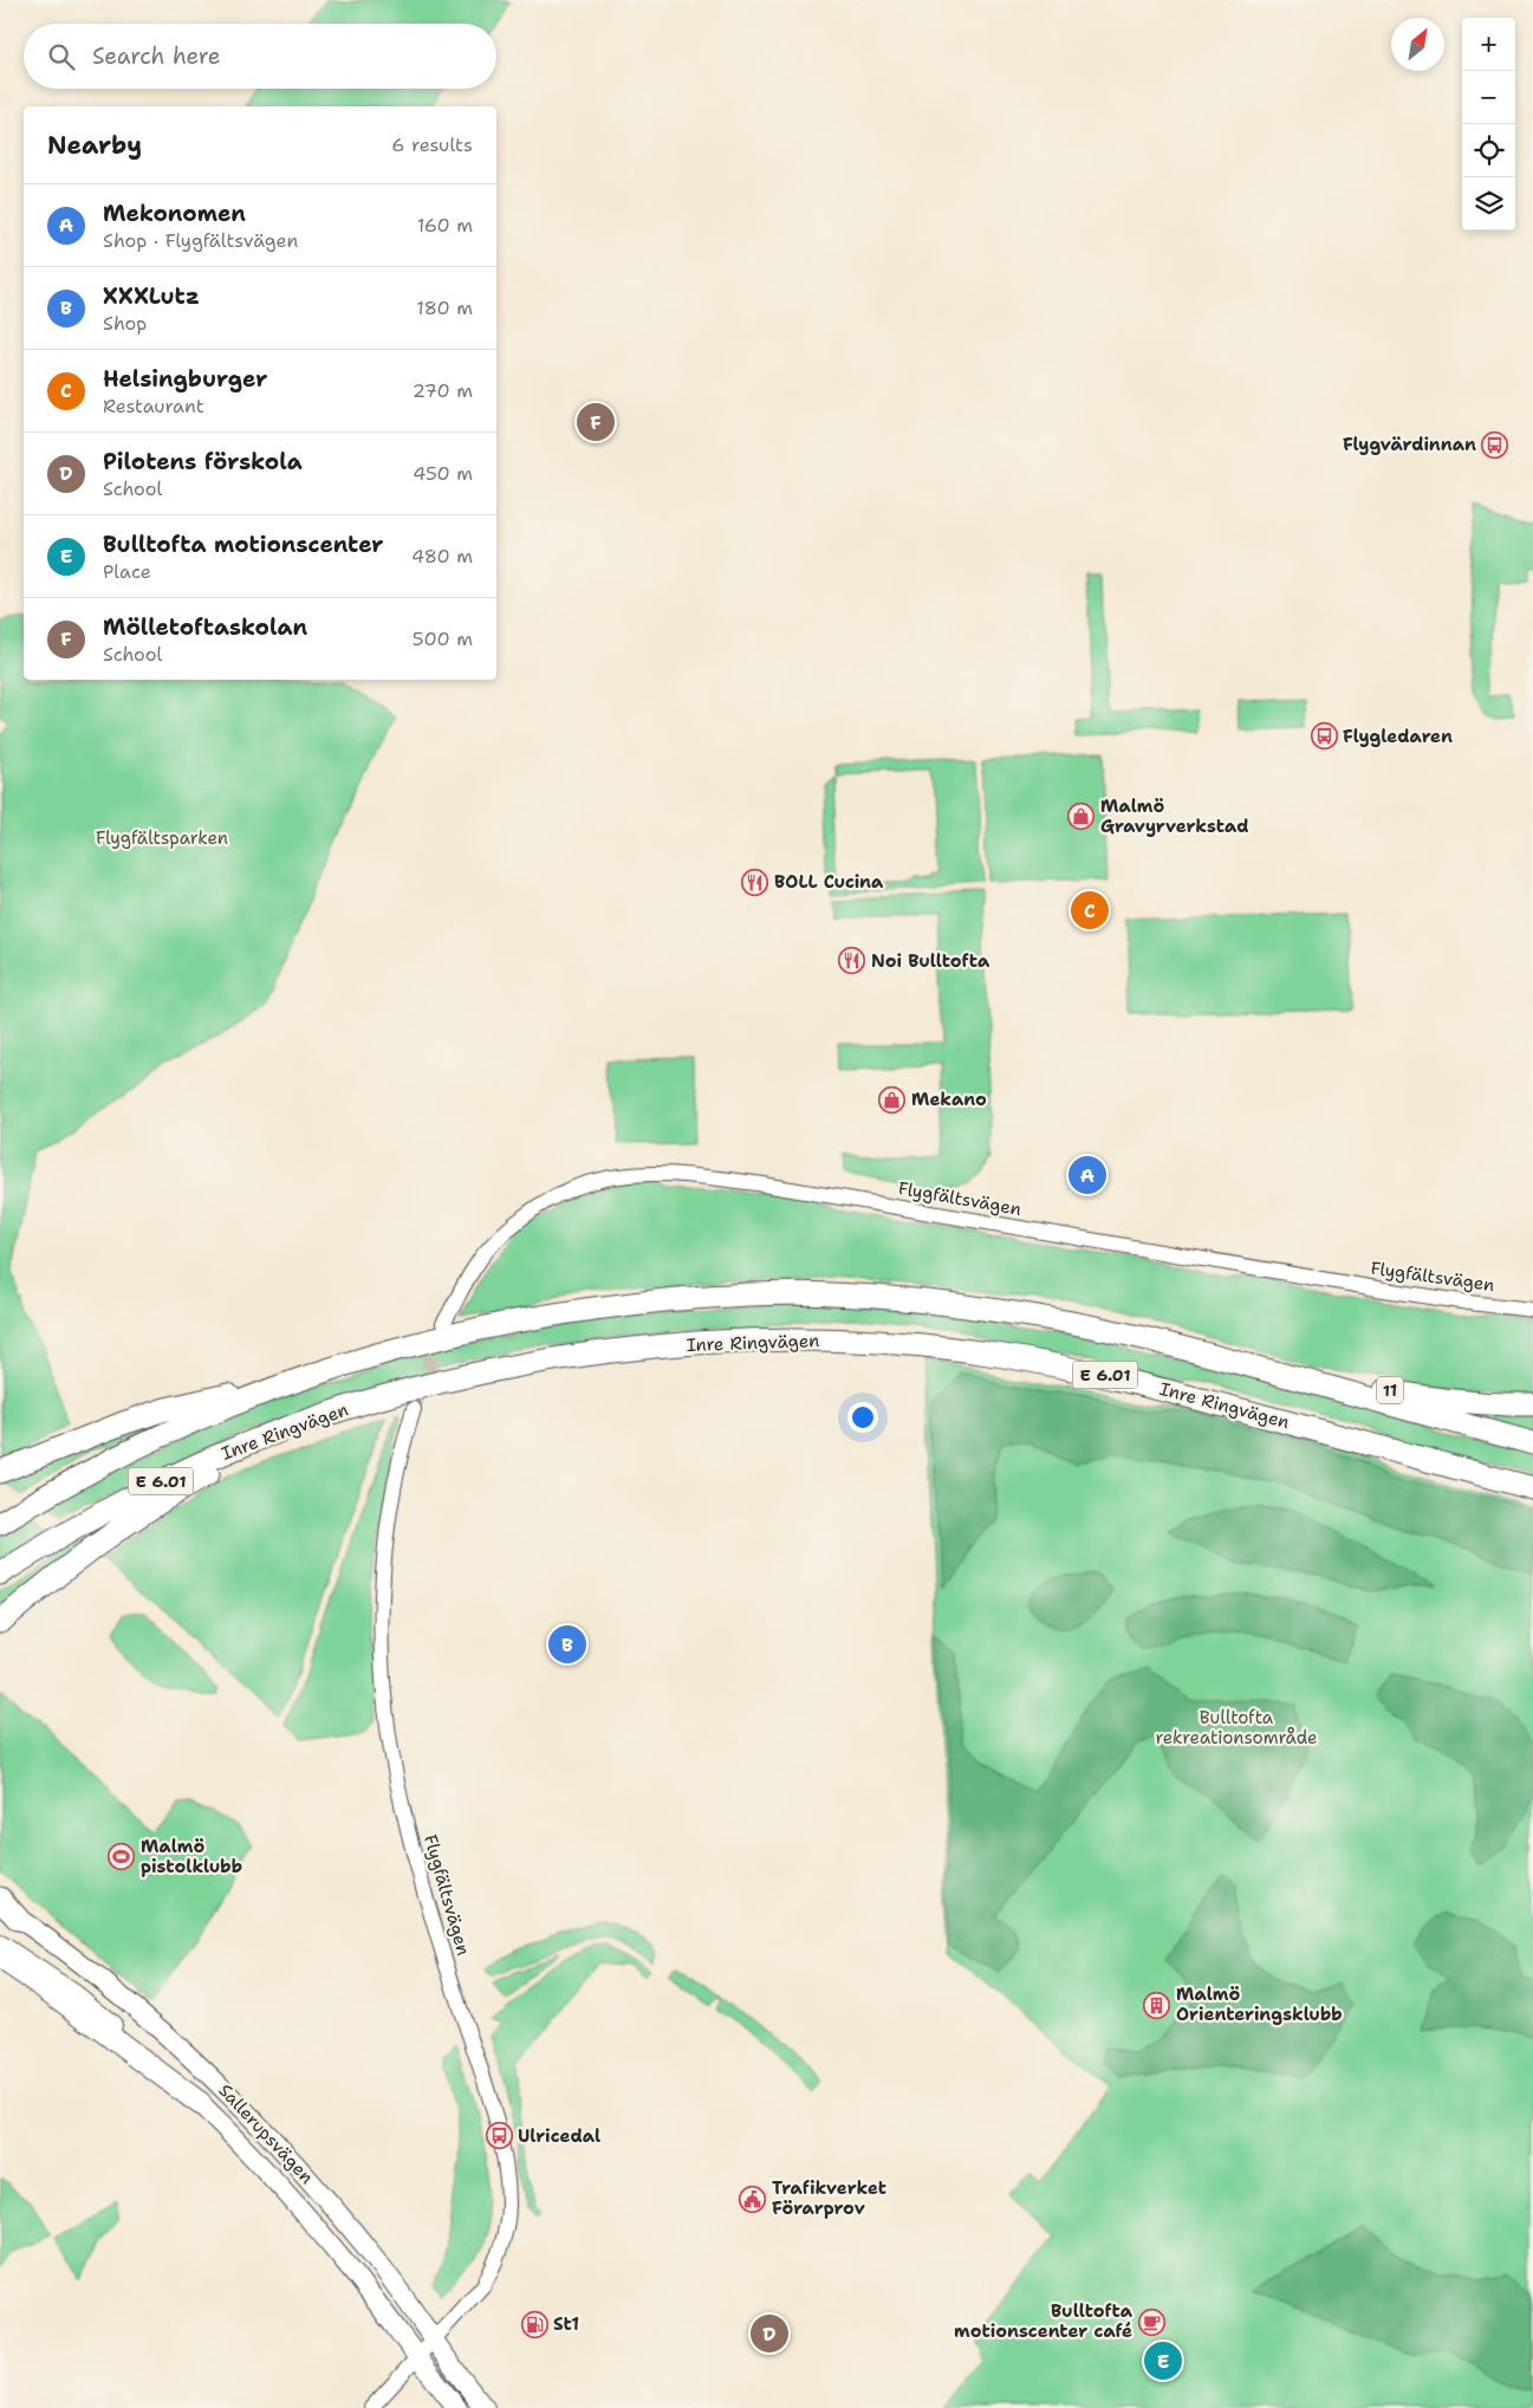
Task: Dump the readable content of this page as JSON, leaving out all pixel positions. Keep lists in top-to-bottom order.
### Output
{
  "streets": {
    "highway": ["Inre Ringvägen", "E 6.01", "11"],
    "main road": ["Sallerupsvägen"],
    "street": ["Flygfältsvägen"]
  },
  "crossings": [
    ["Flygfältsvägen", "Sallerupsvägen"],
    ["E 6.01", "11"]
  ],
  "parks": ["Flygfältsparken", "Bulltofta rekreationsområde"],
  "places": {
    "bus stop": ["Flygvärdinnan", "Flygledaren", "Ulricedal"],
    "shop": ["Malmö Gravyrverkstad", "Mekano"],
    "restaurant": ["BOLL Cucina", "Noi Bulltofta"],
    "sports": ["Malmö pistolklubb"],
    "building": ["Malmö Orienteringsklubb"],
    "public building": ["Trafikverket Förarprov"],
    "cafe": ["Bulltofta motionscenter café"],
    "fuel station": ["St1"]
  },
  "north": "top right",
  "page": {
    "map_buttons": ["+", "−"],
    "search": "Search here",
    "heading": ["Nearby", "6 results"],
    "list": [
      {
        "mark": "A",
        "name": "Mekonomen",
        "note": "Shop · Flygfältsvägen",
        "value": "160 m"
      },
      {
        "mark": "B",
        "name": "XXXLutz",
        "note": "Shop",
        "value": "180 m"
      },
      {
        "mark": "C",
        "name": "Helsingburger",
        "note": "Restaurant",
        "value": "270 m"
      },
      {
        "mark": "D",
        "name": "Pilotens förskola",
        "note": "School",
        "value": "450 m"
      },
      {
        "mark": "E",
        "name": "Bulltofta motionscenter",
        "note": "Place",
        "value": "480 m"
      },
      {
        "mark": "F",
        "name": "Mölletoftaskolan",
        "note": "School",
        "value": "500 m"
      }
    ],
    "pins": [
      "F",
      "C",
      "A",
      "B",
      "D",
      "E"
    ]
  }
}
